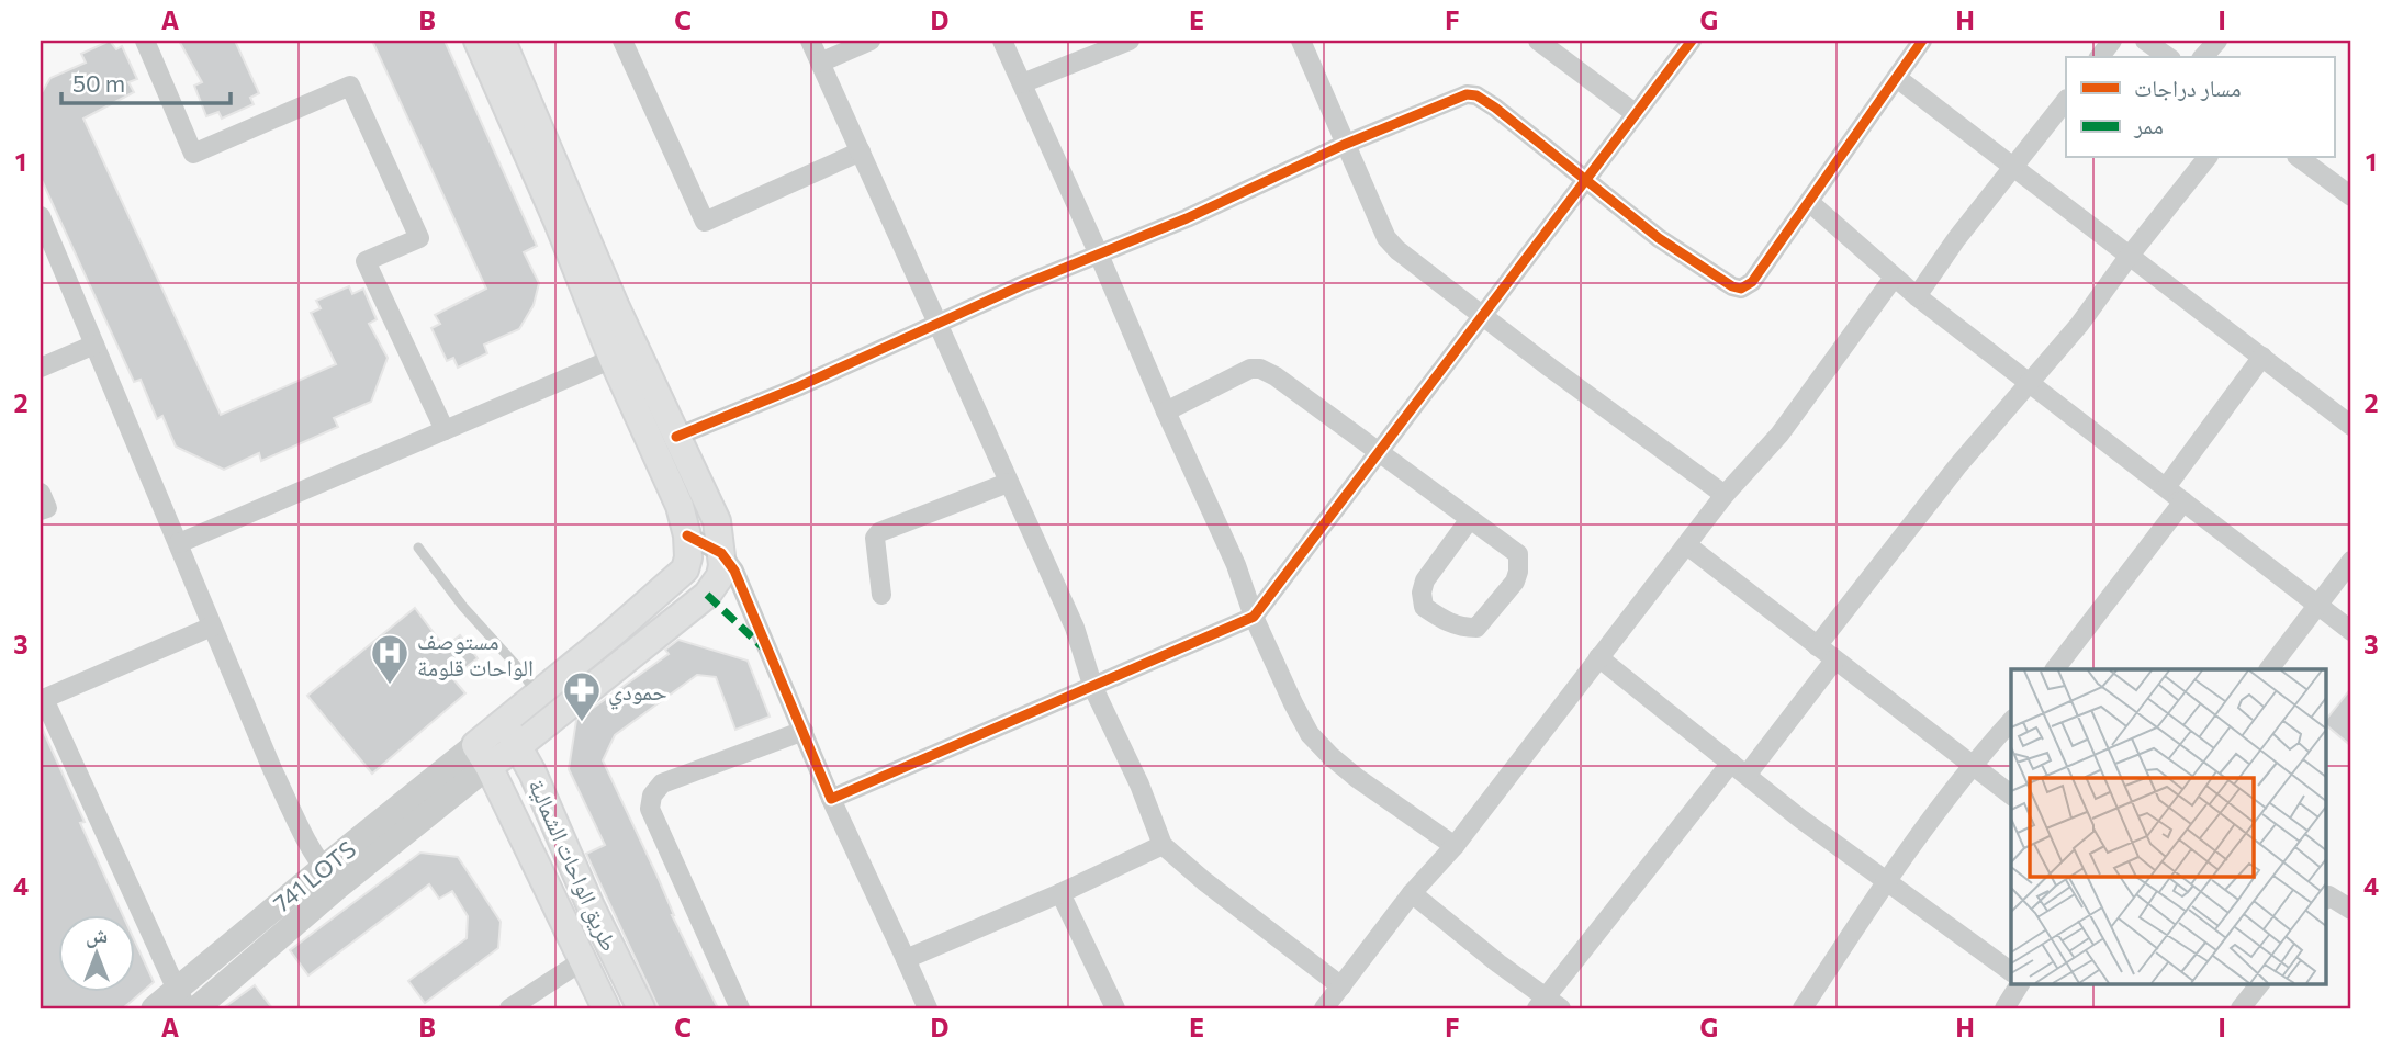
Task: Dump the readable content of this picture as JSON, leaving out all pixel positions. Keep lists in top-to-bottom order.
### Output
{
  "streets": {
    "main road": ["طريق الواحات الشمالية"],
    "street": ["741 LOTS"]
  },
  "crossings": [
    ["طريق الواحات الشمالية", "741 LOTS"]
  ],
  "places": {
    "hospital": ["مستوصف الواحات قلومة"],
    "pharmacy": ["حمودي"]
  },
  "legend": ["مسار دراجات", "ممر"],
  "scale_bar": "50 m",
  "north": "top",
  "grid": {
    "columns": [
      "A",
      "B",
      "C",
      "D",
      "E",
      "F",
      "G",
      "H",
      "I"
    ],
    "rows": [
      "1",
      "2",
      "3",
      "4"
    ]
  }
}
